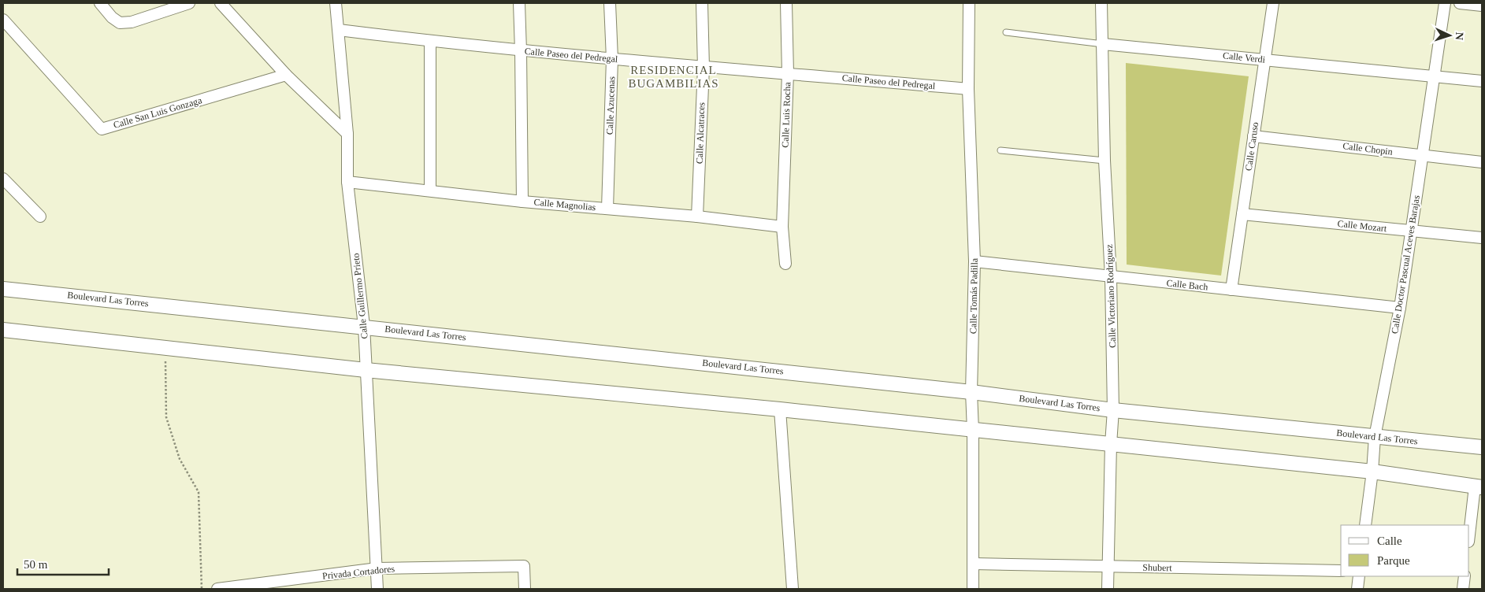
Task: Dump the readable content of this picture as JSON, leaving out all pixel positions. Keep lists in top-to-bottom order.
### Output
{
  "streets": {
    "street": [
      "Calle Paseo del Pedregal",
      "Calle Verdi",
      "Calle Azucenas",
      "Calle San Luis Gonzaga",
      "Calle Luis Rocha",
      "Calle Alcatraces",
      "Calle Caruso",
      "Calle Chopin",
      "Calle Magnolias",
      "Calle Mozart",
      "Calle Doctor Pascual Aceves Barajas",
      "Calle Bach",
      "Calle Guillermo Prieto",
      "Calle Tomás Padilla",
      "Calle Victoriano Rodríguez",
      "Boulevard Las Torres",
      "Shubert",
      "Privada Cortadores"
    ]
  },
  "crossings": [
    ["Calle Paseo del Pedregal", "Calle Azucenas"],
    ["Calle Paseo del Pedregal", "Calle Luis Rocha"],
    ["Calle Paseo del Pedregal", "Calle Alcatraces"],
    ["Calle Paseo del Pedregal", "Calle Guillermo Prieto"],
    ["Calle Paseo del Pedregal", "Calle Tomás Padilla"],
    ["Calle Verdi", "Calle Caruso"],
    ["Calle Verdi", "Calle Doctor Pascual Aceves Barajas"],
    ["Calle Verdi", "Calle Victoriano Rodríguez"],
    ["Calle Azucenas", "Calle Magnolias"],
    ["Calle Luis Rocha", "Calle Magnolias"],
    ["Calle Alcatraces", "Calle Magnolias"],
    ["Calle Caruso", "Calle Chopin"],
    ["Calle Caruso", "Calle Mozart"],
    ["Calle Caruso", "Calle Bach"],
    ["Calle Chopin", "Calle Doctor Pascual Aceves Barajas"],
    ["Calle Magnolias", "Calle Guillermo Prieto"],
    ["Calle Mozart", "Calle Doctor Pascual Aceves Barajas"],
    ["Calle Doctor Pascual Aceves Barajas", "Calle Bach"],
    ["Calle Doctor Pascual Aceves Barajas", "Boulevard Las Torres"],
    ["Calle Bach", "Calle Tomás Padilla"],
    ["Calle Bach", "Calle Victoriano Rodríguez"],
    ["Calle Guillermo Prieto", "Boulevard Las Torres"],
    ["Calle Guillermo Prieto", "Privada Cortadores"],
    ["Calle Tomás Padilla", "Boulevard Las Torres"],
    ["Calle Tomás Padilla", "Shubert"],
    ["Calle Victoriano Rodríguez", "Boulevard Las Torres"],
    ["Calle Victoriano Rodríguez", "Shubert"]
  ],
  "districts": ["RESIDENCIAL BUGAMBILIAS"],
  "legend": ["Calle", "Parque"],
  "scale_bar": "50 m",
  "north": "right"
}
